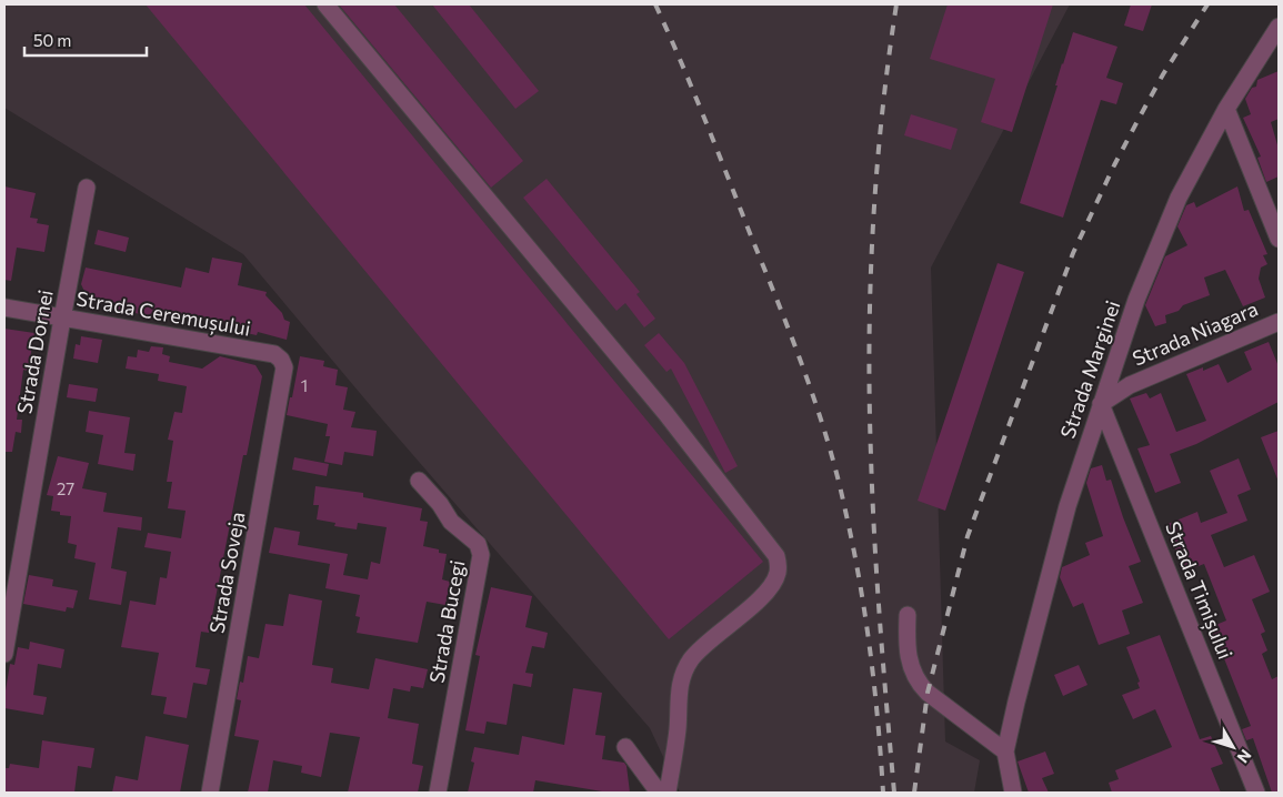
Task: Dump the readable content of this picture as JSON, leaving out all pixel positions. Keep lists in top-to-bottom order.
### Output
{
  "streets": {
    "street": [
      "Strada Ceremușului",
      "Strada Niagara",
      "Strada Dornei",
      "Strada Marginei",
      "Strada Soveja",
      "Strada Timișului",
      "Strada Bucegi"
    ]
  },
  "crossings": [
    ["Strada Ceremușului", "Strada Dornei"],
    ["Strada Ceremușului", "Strada Soveja"],
    ["Strada Niagara", "Strada Marginei"],
    ["Strada Niagara", "Strada Timișului"],
    ["Strada Marginei", "Strada Timișului"]
  ],
  "house_numbers": ["1", "27"],
  "scale_bar": "50 m",
  "north": "bottom right"
}
